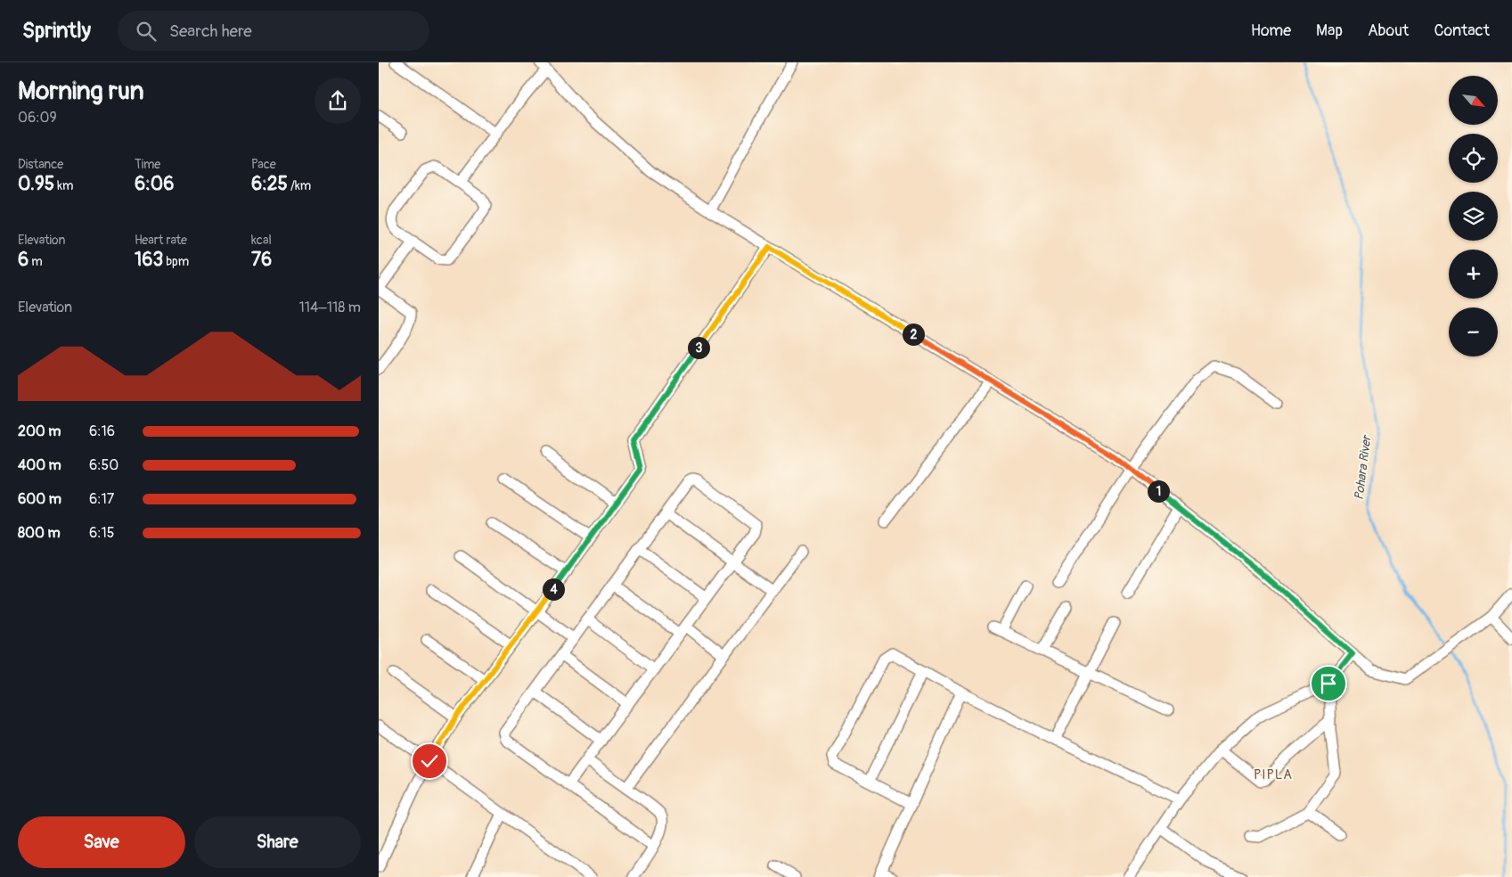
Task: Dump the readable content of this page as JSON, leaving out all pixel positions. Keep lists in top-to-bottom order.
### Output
{
  "districts": ["PIPLA"],
  "water": ["Pohara River"],
  "north": "bottom right",
  "page": {
    "header": "Sprintly",
    "search": "Search here",
    "nav": [
      "Home",
      "Map",
      "About",
      "Contact"
    ],
    "heading": ["Morning run", "06:09"],
    "map_buttons": ["+", "−"],
    "stats": [
      ["Distance", "0.95 km"],
      ["Time", "6:06"],
      ["Pace", "6:25 /km"],
      ["Elevation", "6 m"],
      ["Heart rate", "163 bpm"],
      ["kcal", "76"]
    ],
    "chart": ["Elevation", "114–118 m"],
    "pins": [
      "2",
      "3",
      "1",
      "4"
    ],
    "list": [
      {
        "name": "200 m",
        "note": "6:16"
      },
      {
        "name": "400 m",
        "note": "6:50"
      },
      {
        "name": "600 m",
        "note": "6:17"
      },
      {
        "name": "800 m",
        "note": "6:15"
      }
    ],
    "buttons": ["Save", "Share"]
  }
}
